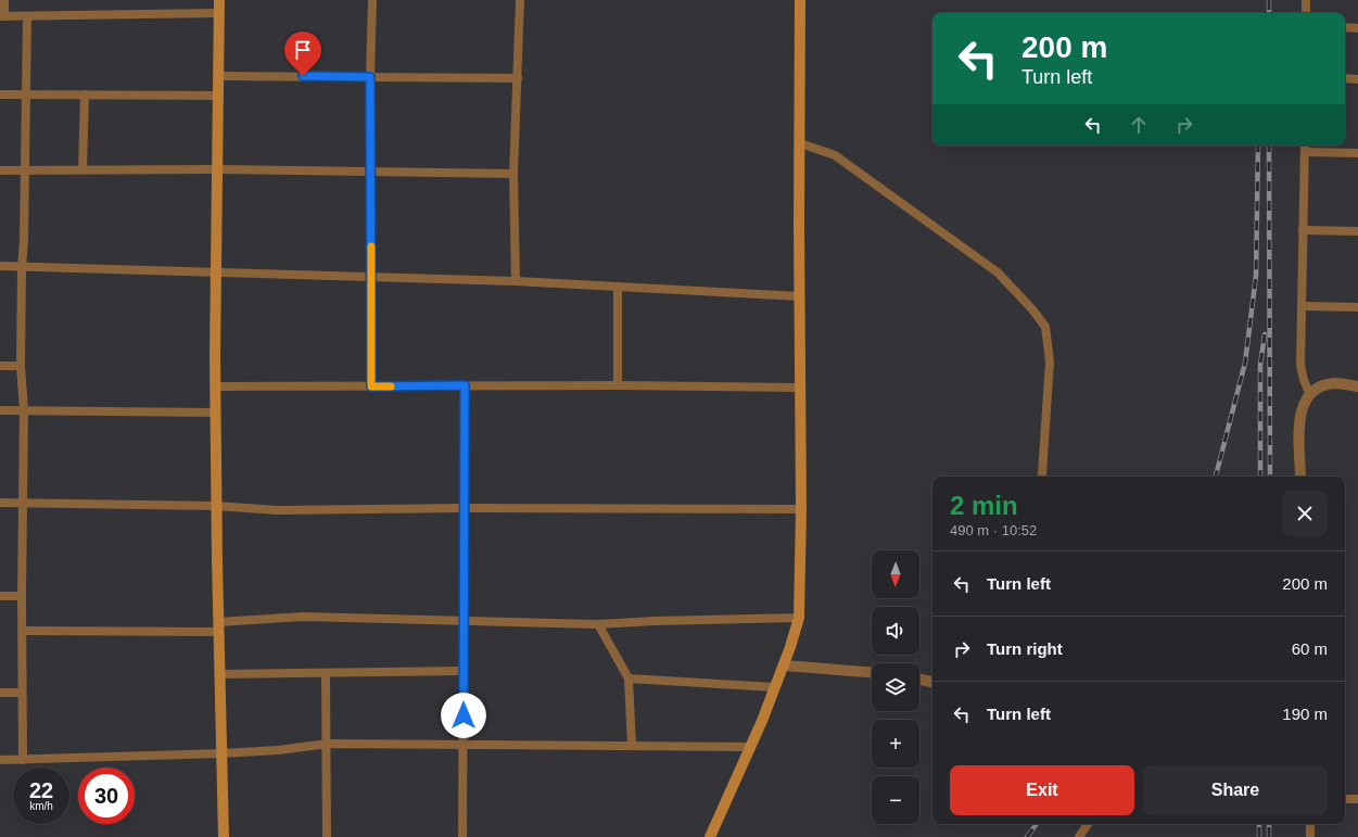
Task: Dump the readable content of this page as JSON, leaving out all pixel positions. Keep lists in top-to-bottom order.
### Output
{
  "north": "bottom",
  "page": {
    "turn": ["200 m", "Turn left"],
    "heading": ["2 min", "490 m · 10:52"],
    "map_buttons": ["+", "−"],
    "list": [
      {
        "name": "Turn left",
        "value": "200 m"
      },
      {
        "name": "Turn right",
        "value": "60 m"
      },
      {
        "name": "Turn left",
        "value": "190 m"
      }
    ],
    "buttons": ["Exit", "Share"],
    "speed": "22 km/h",
    "limit": "30"
  }
}
